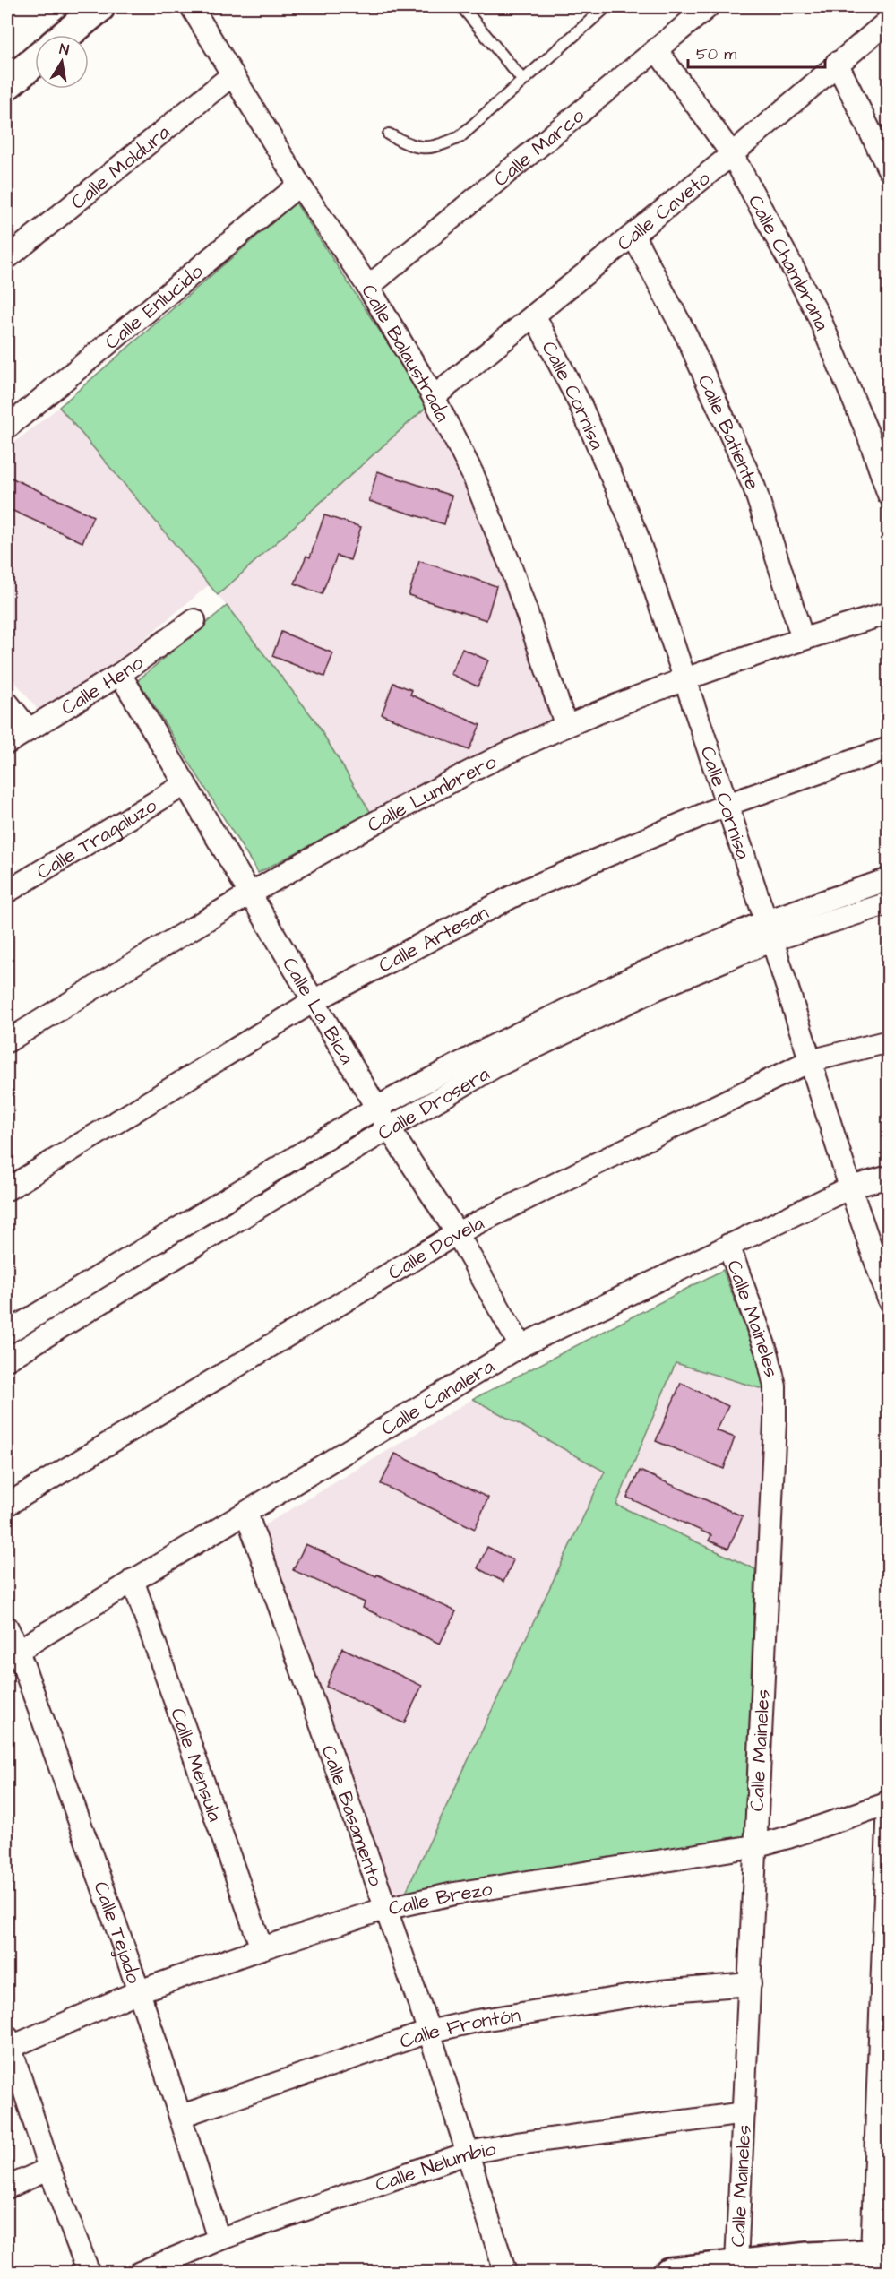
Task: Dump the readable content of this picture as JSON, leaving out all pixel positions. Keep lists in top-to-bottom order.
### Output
{
  "streets": {
    "street": [
      "Calle Marco",
      "Calle Moldura",
      "Calle Caveto",
      "Calle Chambrana",
      "Calle Enlucido",
      "Calle Balaustrada",
      "Calle Cornisa",
      "Calle Batiente",
      "Calle Heno",
      "Calle Lumbrero",
      "Calle Tragaluzo",
      "Calle Artesan",
      "Calle La Bica",
      "Calle Drosera",
      "Calle Dovela",
      "Calle Maineles",
      "Calle Canalera",
      "Calle Ménsula",
      "Calle Basamento",
      "Calle Brezo",
      "Calle Tejado",
      "Calle Frontón",
      "Calle Nelumbio"
    ]
  },
  "crossings": [
    ["Calle Marco", "Calle Chambrana"],
    ["Calle Marco", "Calle Balaustrada"],
    ["Calle Moldura", "Calle Balaustrada"],
    ["Calle Caveto", "Calle Chambrana"],
    ["Calle Caveto", "Calle Balaustrada"],
    ["Calle Caveto", "Calle Cornisa"],
    ["Calle Caveto", "Calle Batiente"],
    ["Calle Enlucido", "Calle Balaustrada"],
    ["Calle Balaustrada", "Calle Lumbrero"],
    ["Calle Cornisa", "Calle Lumbrero"],
    ["Calle Cornisa", "Calle Artesan"],
    ["Calle Cornisa", "Calle Drosera"],
    ["Calle Cornisa", "Calle Dovela"],
    ["Calle Cornisa", "Calle Canalera"],
    ["Calle Batiente", "Calle Lumbrero"],
    ["Calle Heno", "Calle La Bica"],
    ["Calle Lumbrero", "Calle La Bica"],
    ["Calle Tragaluzo", "Calle La Bica"],
    ["Calle Artesan", "Calle La Bica"],
    ["Calle La Bica", "Calle Drosera"],
    ["Calle La Bica", "Calle Dovela"],
    ["Calle La Bica", "Calle Canalera"],
    ["Calle Maineles", "Calle Canalera"],
    ["Calle Maineles", "Calle Brezo"],
    ["Calle Maineles", "Calle Frontón"],
    ["Calle Maineles", "Calle Nelumbio"],
    ["Calle Canalera", "Calle Ménsula"],
    ["Calle Canalera", "Calle Basamento"],
    ["Calle Canalera", "Calle Tejado"],
    ["Calle Ménsula", "Calle Brezo"],
    ["Calle Basamento", "Calle Brezo"],
    ["Calle Basamento", "Calle Frontón"],
    ["Calle Basamento", "Calle Nelumbio"],
    ["Calle Brezo", "Calle Tejado"],
    ["Calle Tejado", "Calle Frontón"],
    ["Calle Tejado", "Calle Nelumbio"]
  ],
  "scale_bar": "50 m",
  "north": "top"
}
